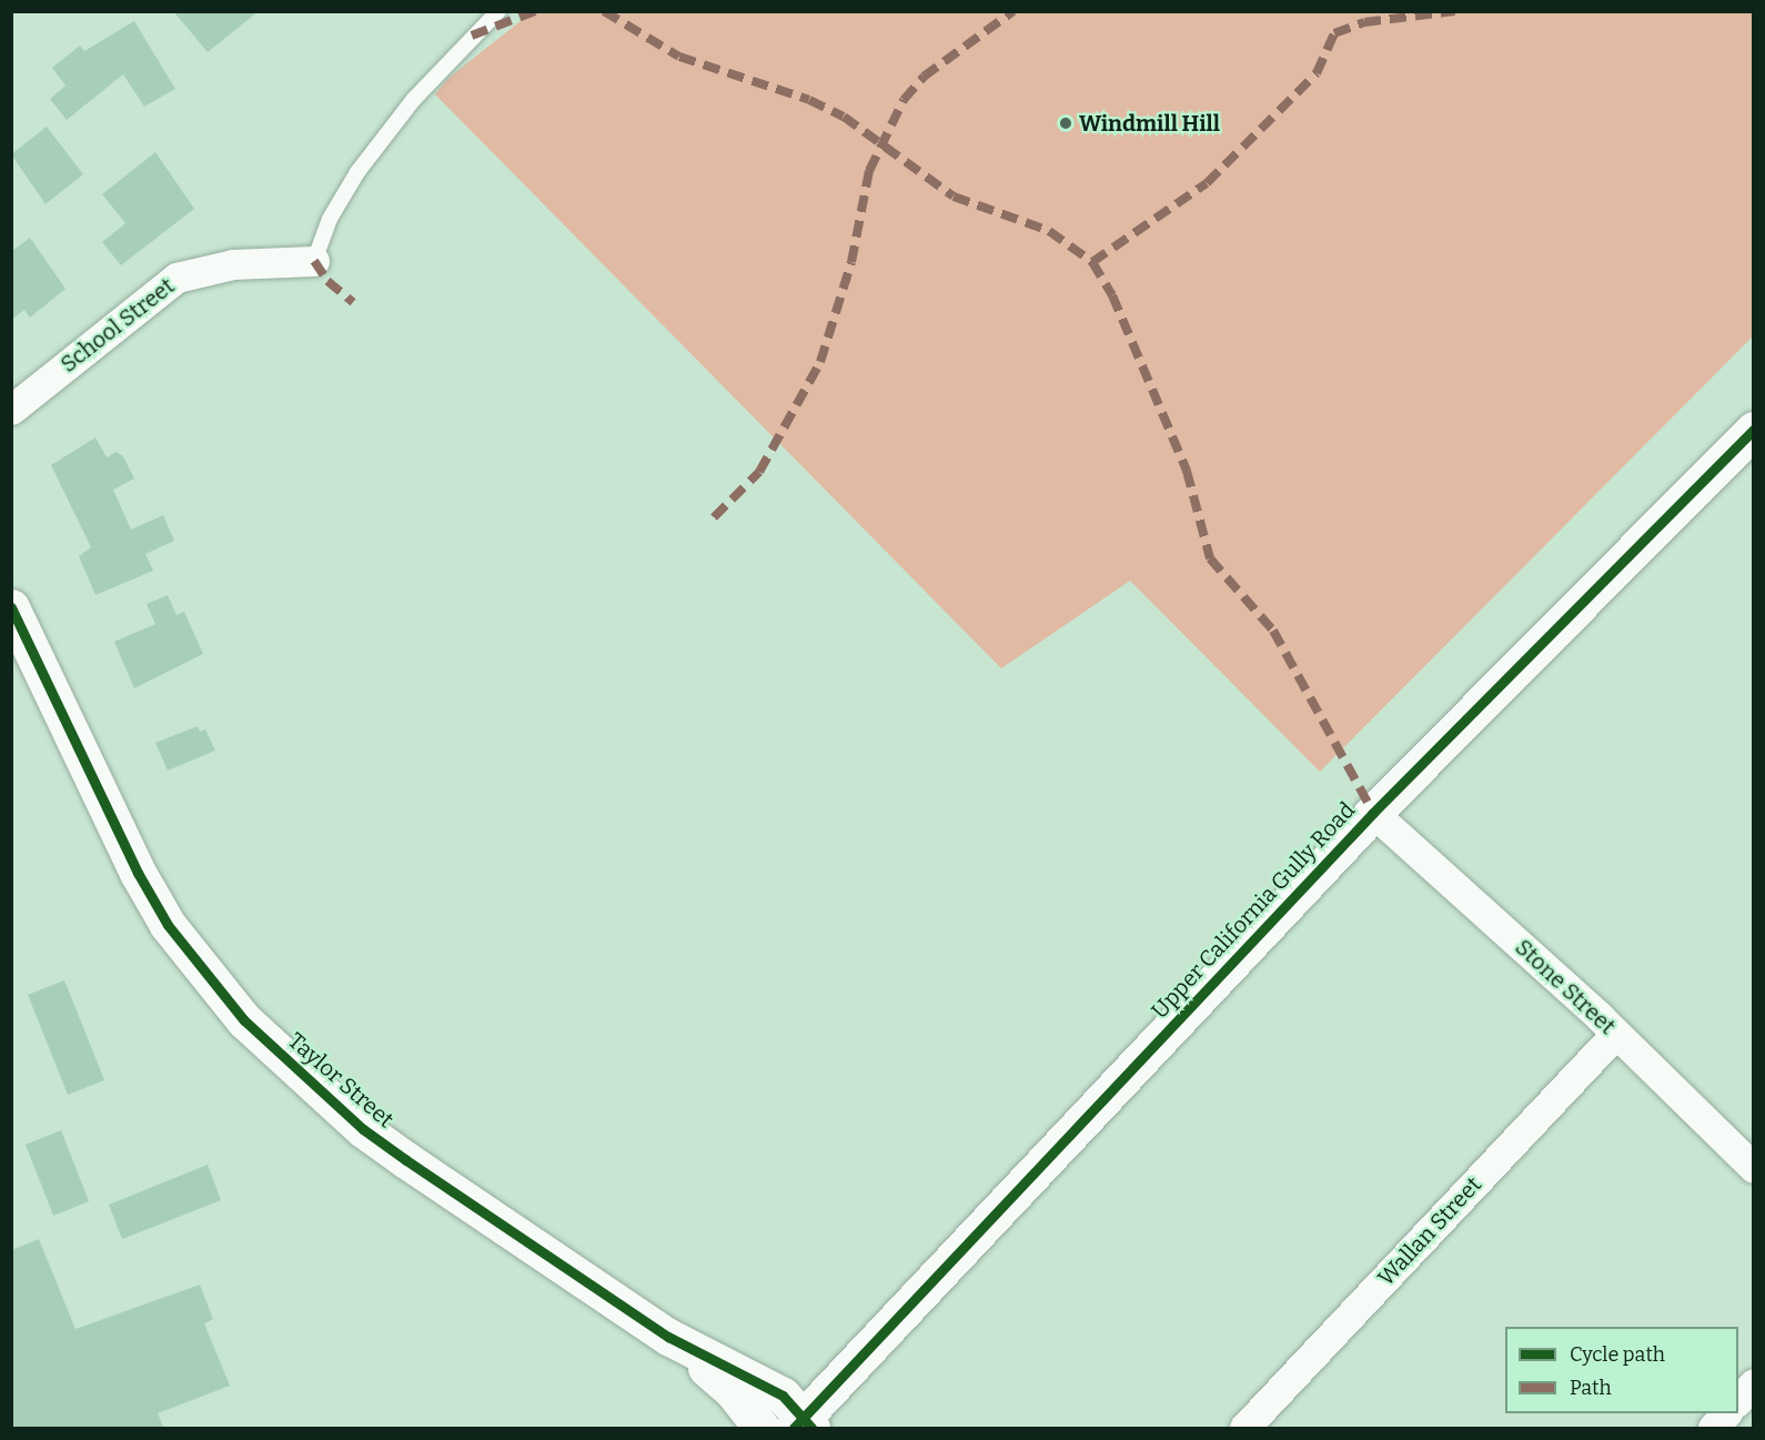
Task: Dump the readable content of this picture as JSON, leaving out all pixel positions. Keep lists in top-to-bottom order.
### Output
{
  "streets": {
    "street": [
      "School Street",
      "Upper California Gully Road",
      "Stone Street",
      "Taylor Street",
      "Wallan Street"
    ]
  },
  "crossings": [
    ["Upper California Gully Road", "Stone Street"],
    ["Upper California Gully Road", "Taylor Street"],
    ["Stone Street", "Wallan Street"]
  ],
  "places": ["Windmill Hill"],
  "legend": ["Cycle path", "Path"]
}
